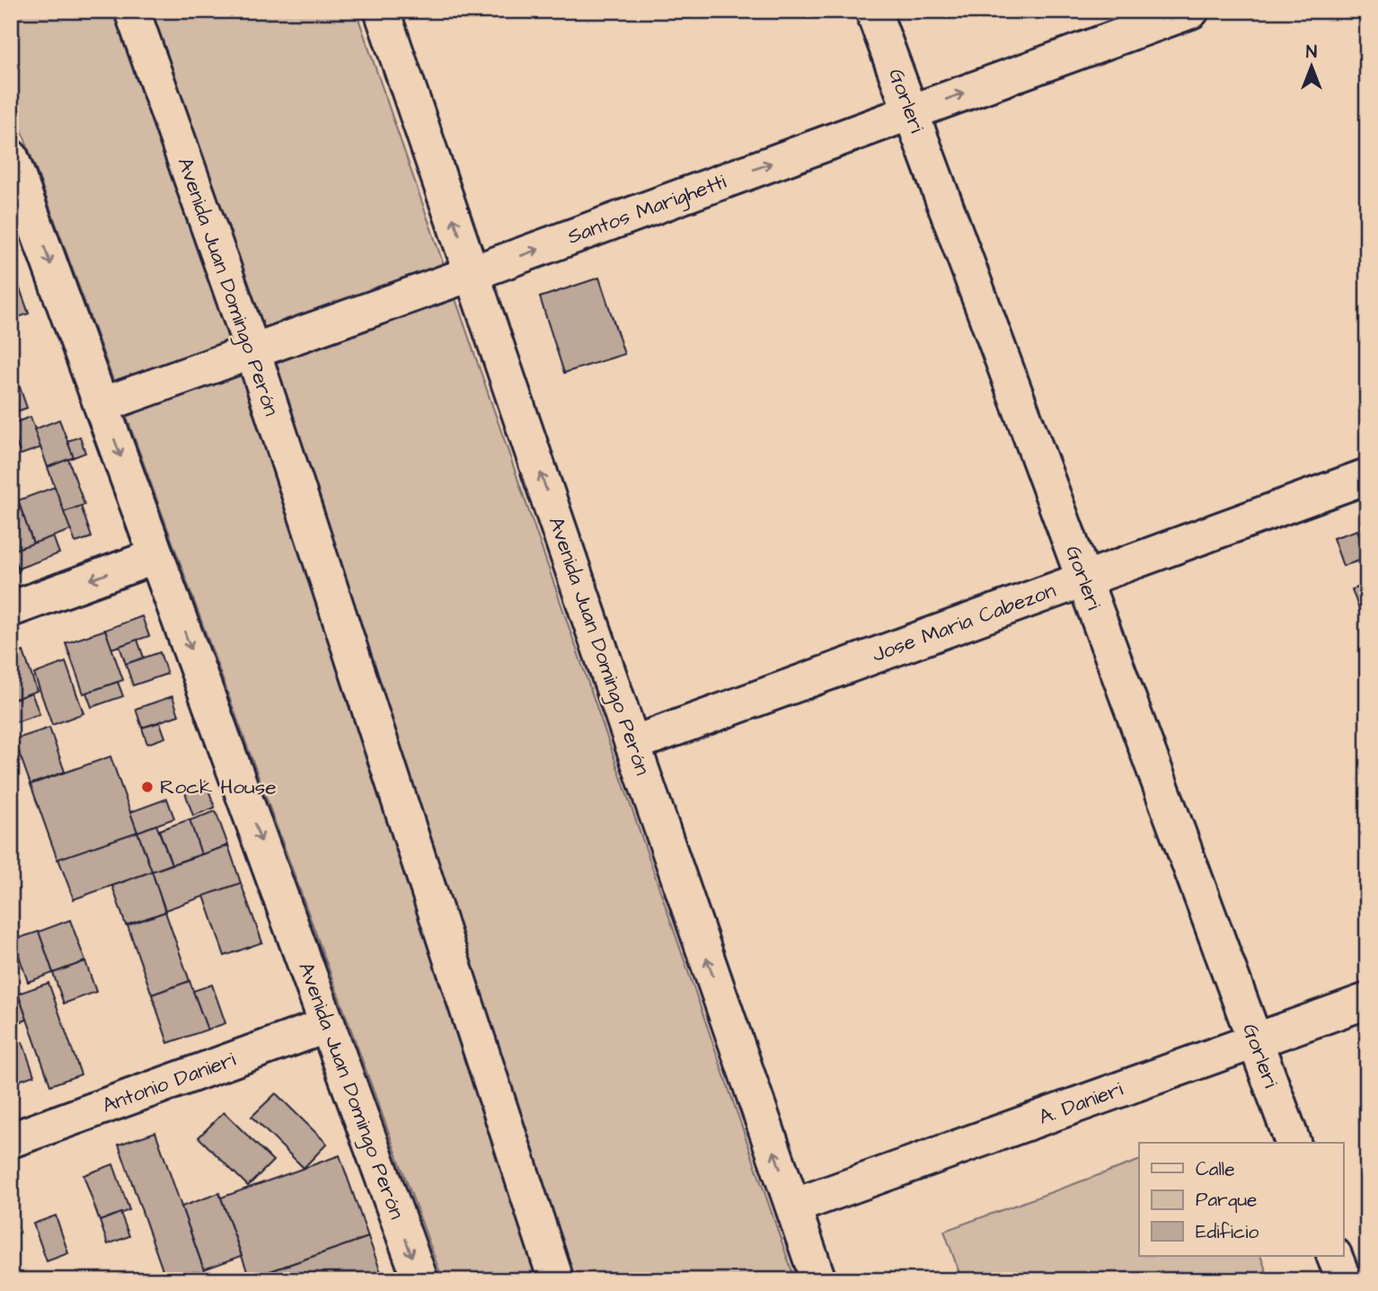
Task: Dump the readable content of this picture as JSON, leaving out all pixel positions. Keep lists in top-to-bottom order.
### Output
{
  "streets": {
    "street": [
      "Gorleri",
      "Santos Marighetti",
      "Avenida Juan Domingo Perón",
      "Jose Maria Cabezon",
      "Antonio Danieri",
      "A. Danieri"
    ]
  },
  "crossings": [
    ["Gorleri", "Santos Marighetti"],
    ["Gorleri", "Jose Maria Cabezon"],
    ["Gorleri", "A. Danieri"],
    ["Santos Marighetti", "Avenida Juan Domingo Perón"],
    ["Avenida Juan Domingo Perón", "Jose Maria Cabezon"],
    ["Avenida Juan Domingo Perón", "Antonio Danieri"],
    ["Avenida Juan Domingo Perón", "A. Danieri"]
  ],
  "one_way": ["Santos Marighetti"],
  "places": ["Rock House"],
  "legend": ["Calle", "Parque", "Edificio"],
  "north": "top"
}
